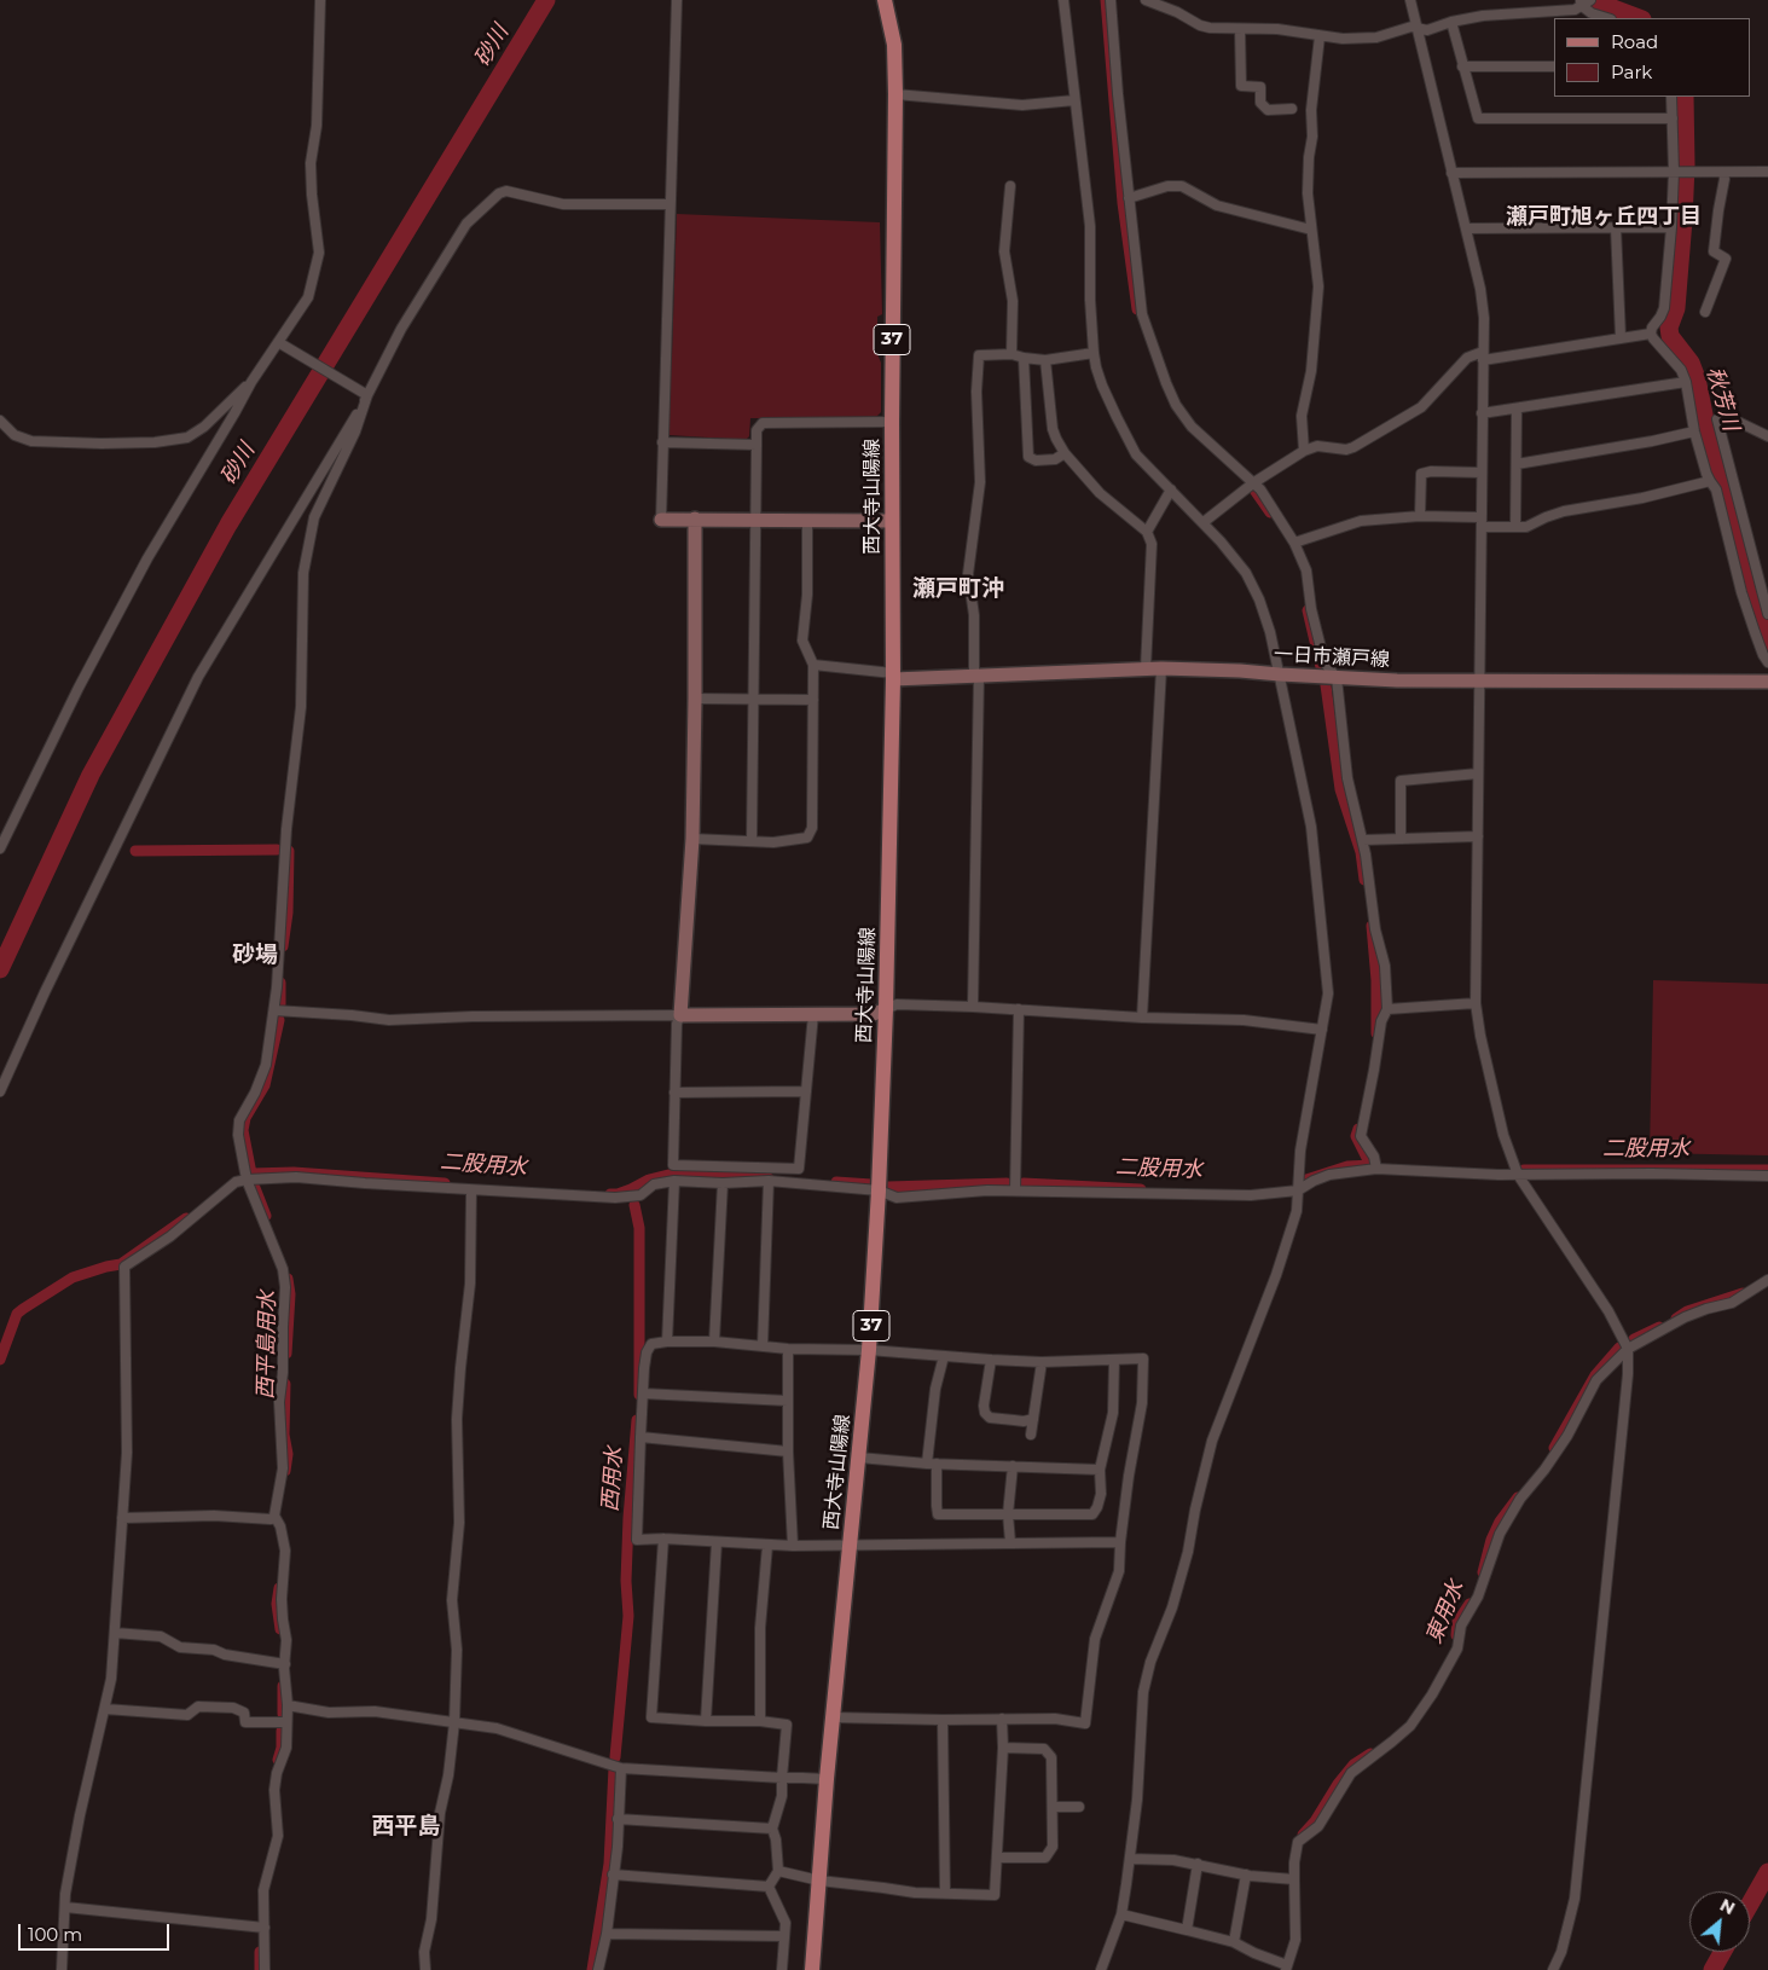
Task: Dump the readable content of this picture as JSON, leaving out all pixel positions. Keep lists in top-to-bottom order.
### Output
{
  "streets": {
    "main road": ["37", "西大寺山陽線"],
    "street": ["一日市瀬戸線"]
  },
  "crossings": [
    ["西大寺山陽線", "一日市瀬戸線"]
  ],
  "districts": [
    "瀬戸町旭ヶ丘四丁目",
    "瀬戸町沖",
    "砂場",
    "西平島"
  ],
  "water": [
    "砂川",
    "秋芳川",
    "二股用水",
    "西平島用水",
    "西用水",
    "東用水"
  ],
  "legend": ["Road", "Park"],
  "scale_bar": "100 m",
  "north": "top right"
}
